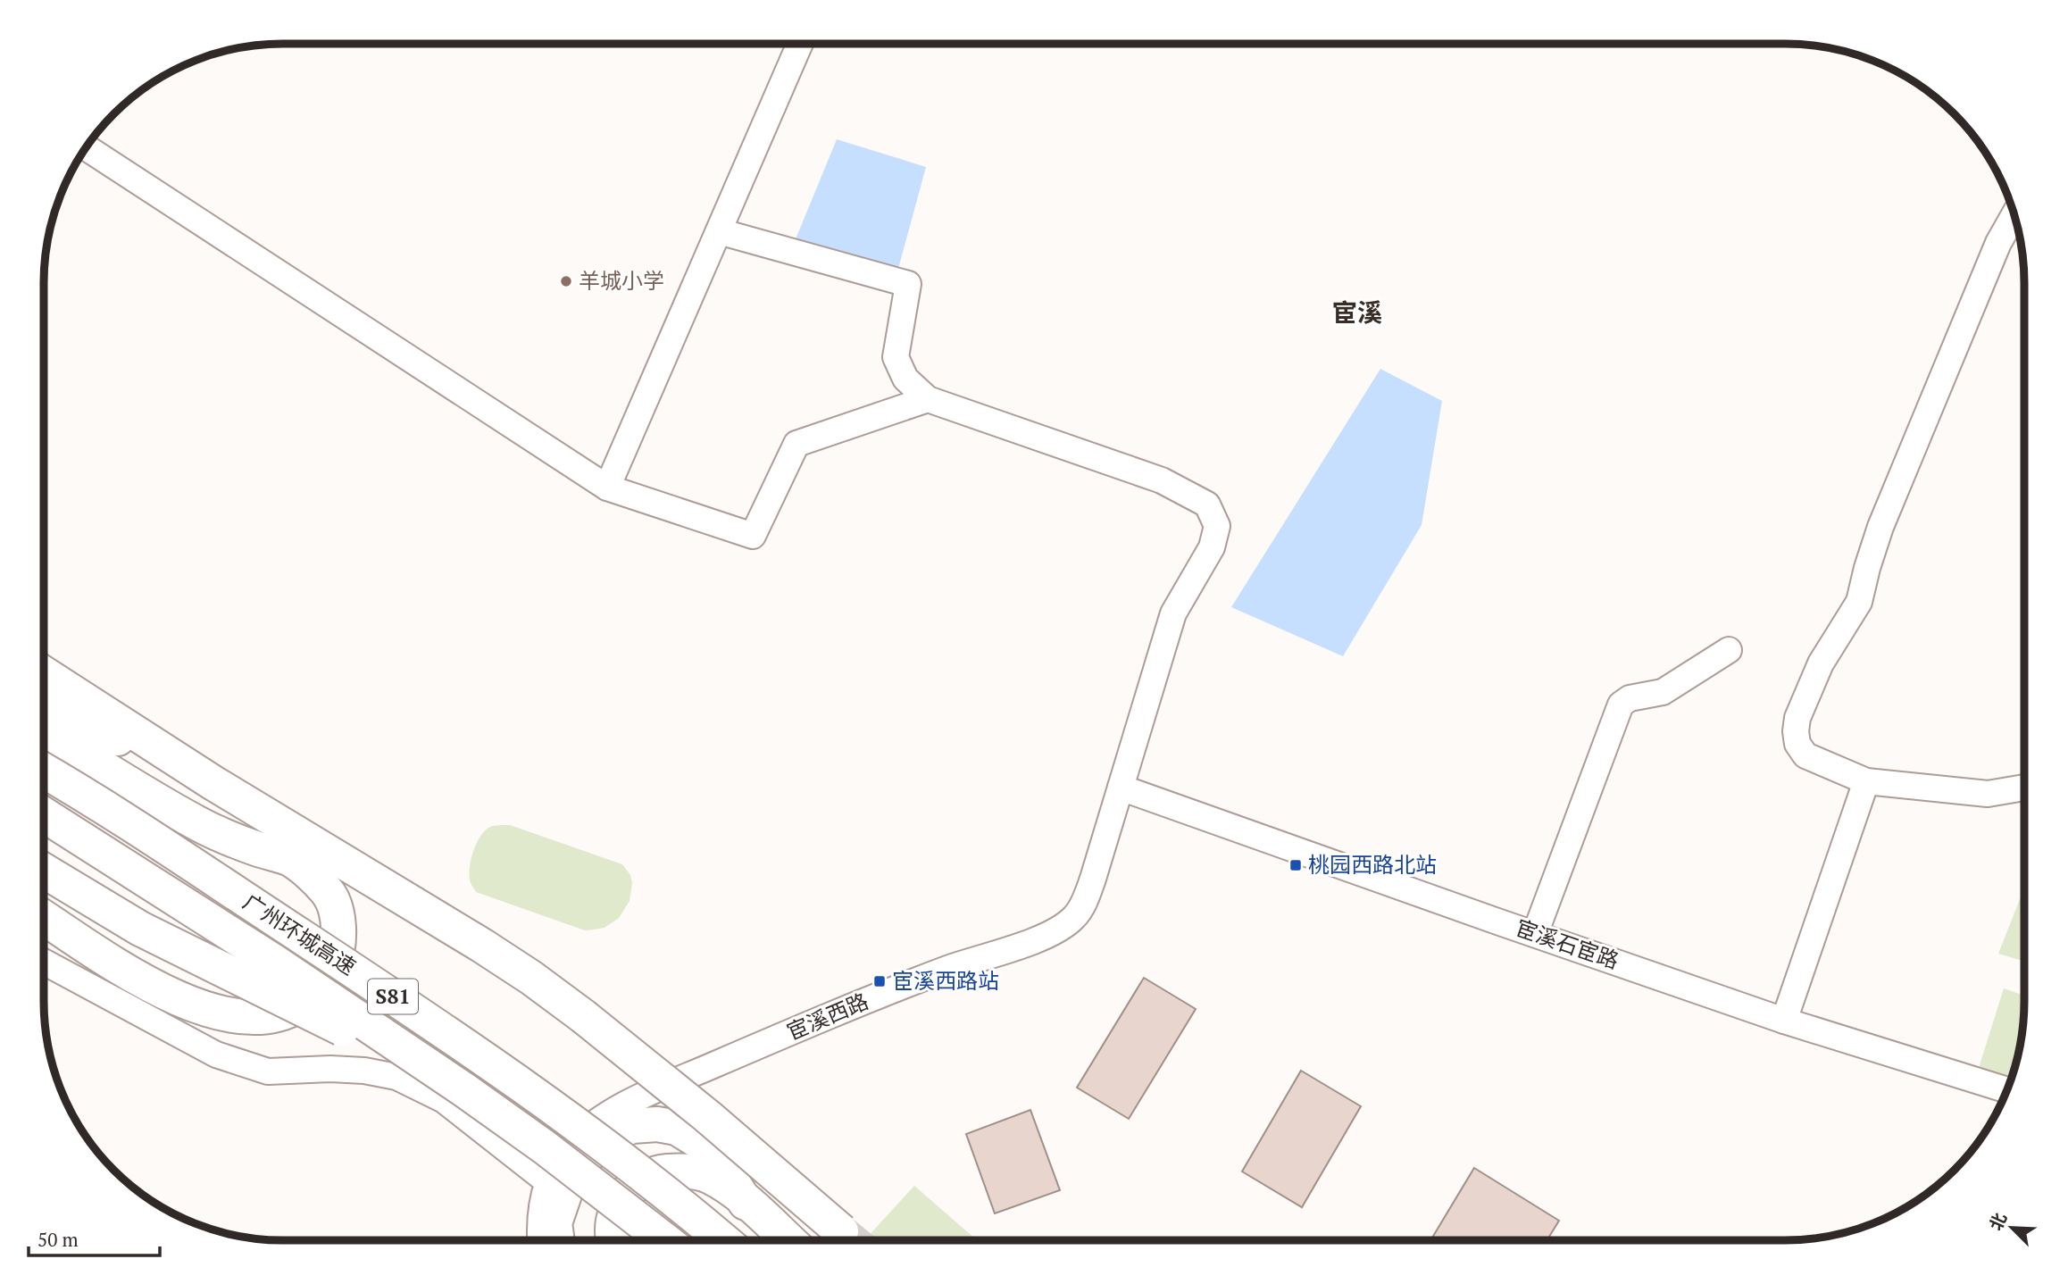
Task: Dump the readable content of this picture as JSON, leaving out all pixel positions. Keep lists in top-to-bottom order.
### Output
{
  "streets": {
    "highway": ["广州环城高速", "S81"],
    "street": ["宦溪石宦路", "宦溪西路"]
  },
  "crossings": [
    ["宦溪石宦路", "宦溪西路"]
  ],
  "districts": ["宦溪"],
  "places": {
    "other": ["羊城小学"],
    "transit": ["桃园西路北站", "宦溪西路站"]
  },
  "scale_bar": "50 m",
  "north": "top left"
}
